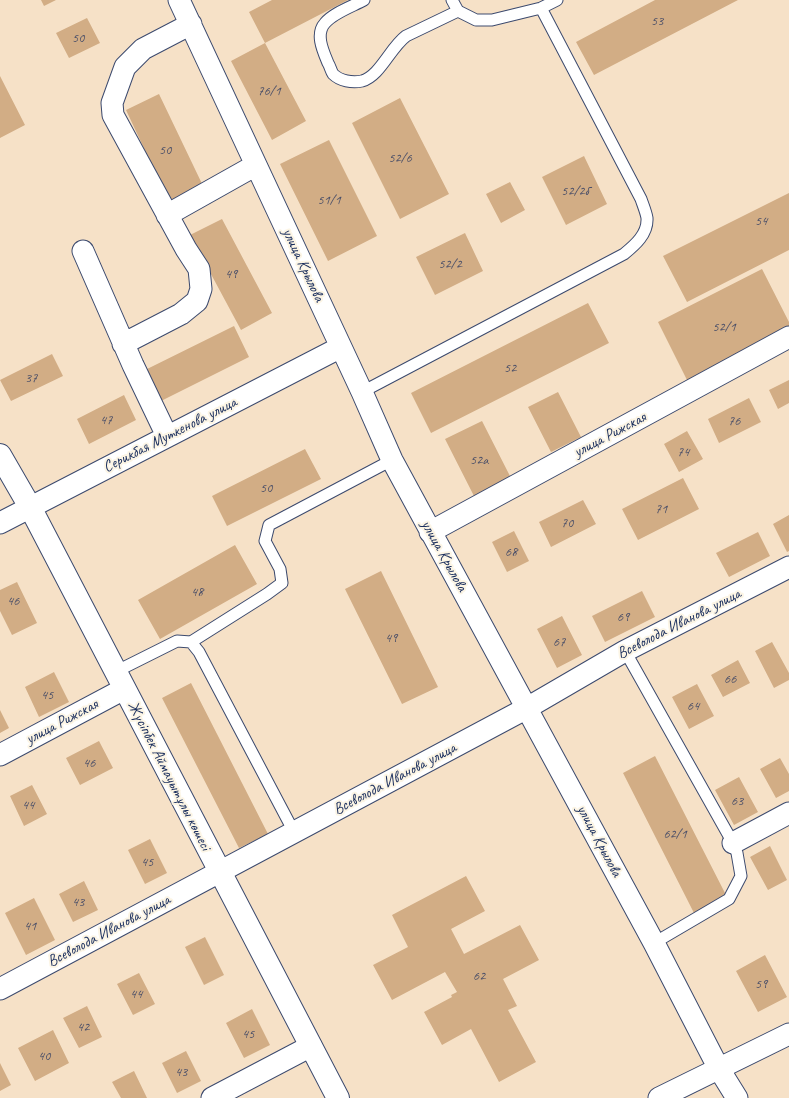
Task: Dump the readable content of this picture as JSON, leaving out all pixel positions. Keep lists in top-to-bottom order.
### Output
{
  "streets": {
    "street": [
      "улица Крылова",
      "Серикбая Муткенова улица",
      "улица Рижская",
      "Всеволода Иванова улица",
      "Жүсіпбек Аймауытұлы көшесі"
    ]
  },
  "crossings": [
    ["улица Крылова", "Серикбая Муткенова улица"],
    ["улица Крылова", "улица Рижская"],
    ["улица Крылова", "Всеволода Иванова улица"],
    ["Серикбая Муткенова улица", "Жүсіпбек Аймауытұлы көшесі"],
    ["улица Рижская", "Жүсіпбек Аймауытұлы көшесі"],
    ["Всеволода Иванова улица", "Жүсіпбек Аймауытұлы көшесі"]
  ],
  "house_numbers": [
    "53",
    "50",
    "76/1",
    "50",
    "52/6",
    "52/2б",
    "51/1",
    "54",
    "52/2",
    "49",
    "52/1",
    "52",
    "37",
    "47",
    "76",
    "74",
    "52а",
    "50",
    "71",
    "70",
    "68",
    "48",
    "46",
    "69",
    "49",
    "67",
    "66",
    "45",
    "64",
    "46",
    "63",
    "44",
    "62/1",
    "45",
    "43",
    "41",
    "62",
    "59",
    "44",
    "42",
    "45",
    "40",
    "43"
  ]
}
